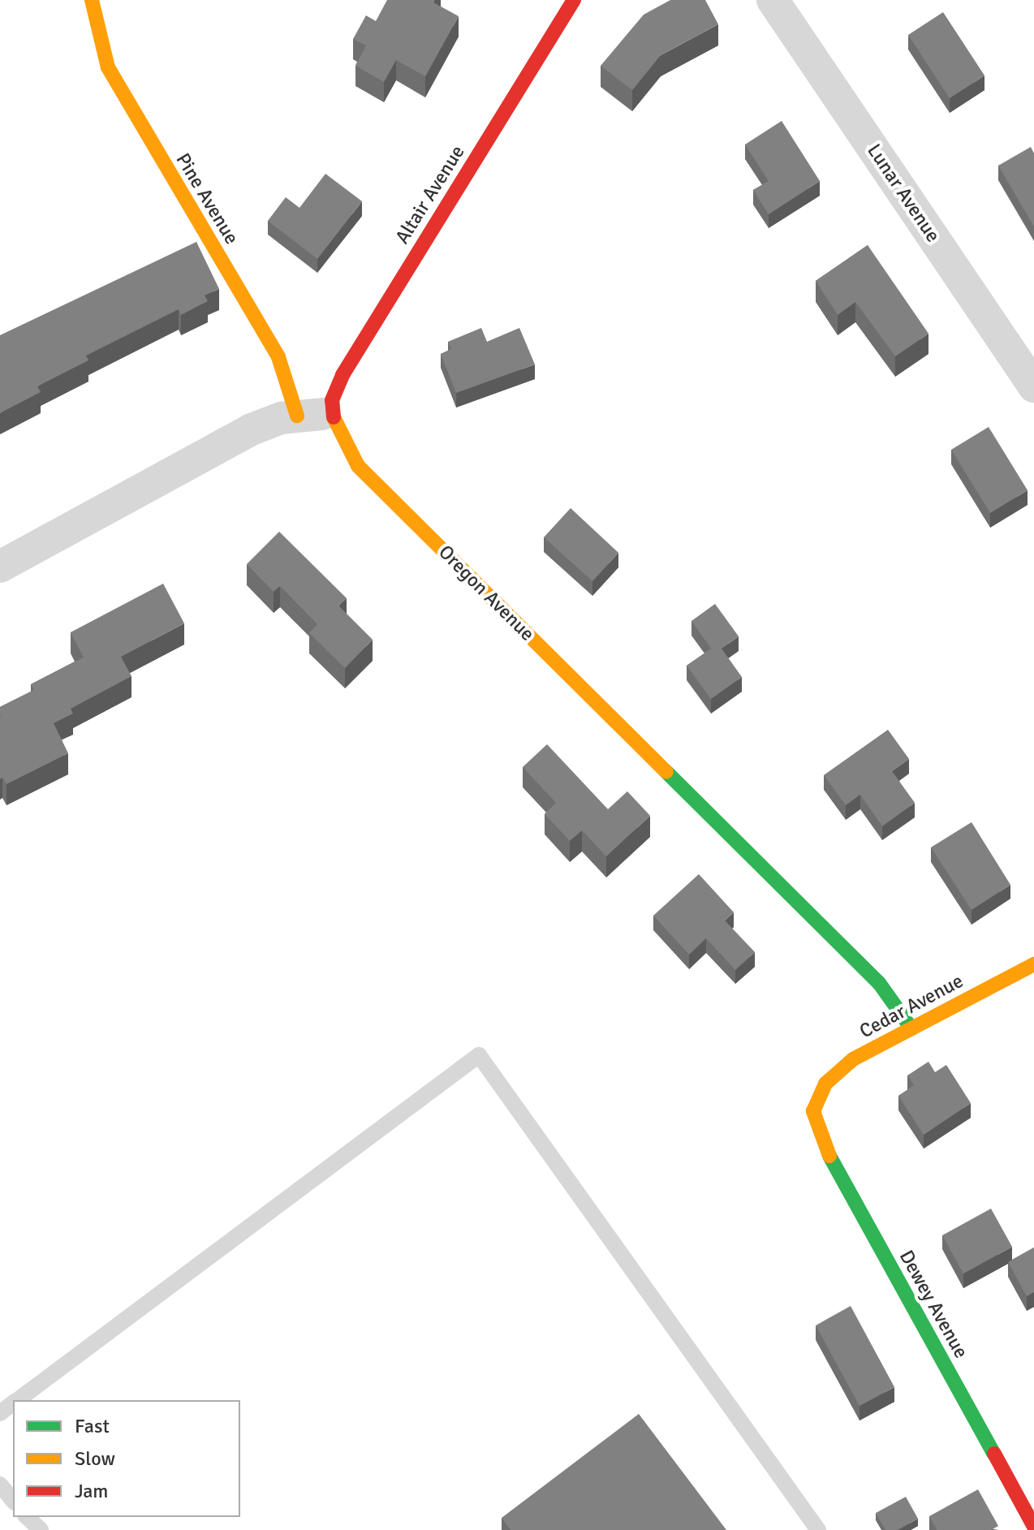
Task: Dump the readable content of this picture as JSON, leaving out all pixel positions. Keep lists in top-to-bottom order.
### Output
{
  "streets": {
    "street": [
      "Lunar Avenue",
      "Altair Avenue",
      "Pine Avenue",
      "Oregon Avenue",
      "Cedar Avenue",
      "Dewey Avenue"
    ]
  },
  "crossings": [
    ["Altair Avenue", "Oregon Avenue"],
    ["Oregon Avenue", "Cedar Avenue"],
    ["Cedar Avenue", "Dewey Avenue"]
  ],
  "legend": ["Fast", "Slow", "Jam"]
}
